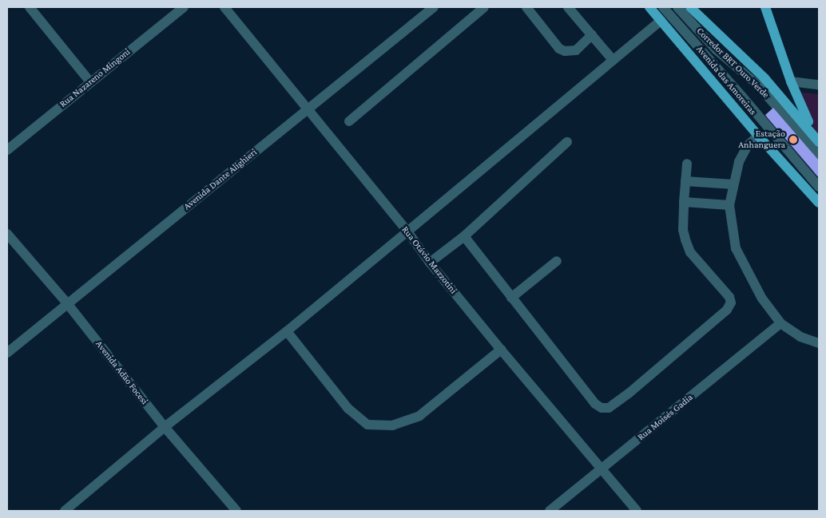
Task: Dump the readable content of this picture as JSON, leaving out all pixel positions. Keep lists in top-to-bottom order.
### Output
{
  "streets": {
    "main road": ["Avenida das Amoreiras"],
    "street": [
      "Corredor BRT Ouro Verde",
      "Rua Nazareno Mingoni",
      "Avenida Dante Alighieri",
      "Rua Otávio Mazzotini",
      "Avenida Adão Focesi",
      "Rua Moisés Gadia"
    ]
  },
  "crossings": [
    ["Avenida Dante Alighieri", "Rua Otávio Mazzotini"],
    ["Avenida Dante Alighieri", "Avenida Adão Focesi"],
    ["Rua Otávio Mazzotini", "Rua Moisés Gadia"]
  ],
  "places": ["Estação Anhanguera"]
}
